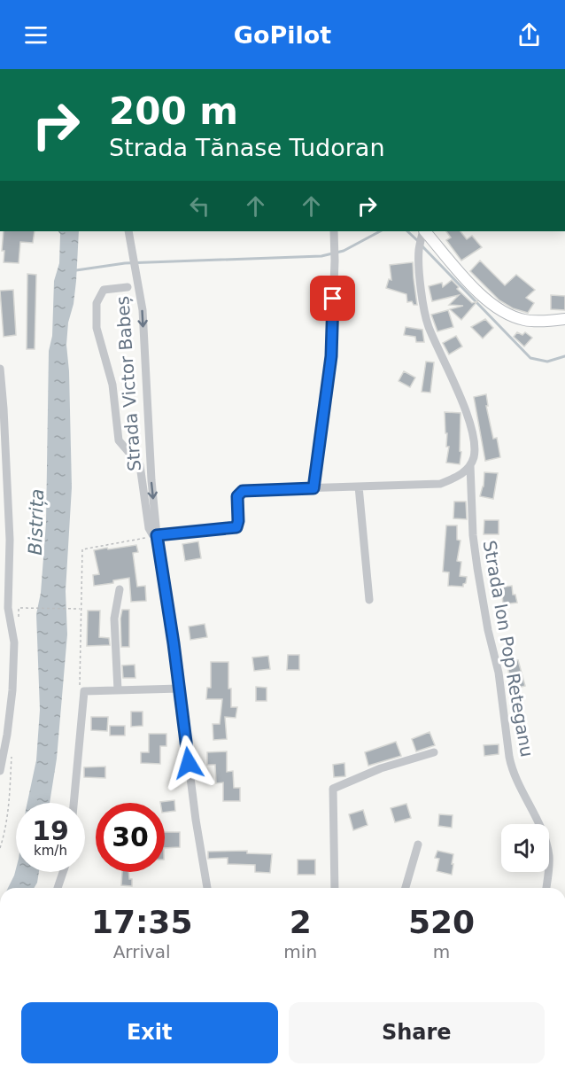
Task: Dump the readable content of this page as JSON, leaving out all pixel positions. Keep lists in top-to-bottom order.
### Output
{
  "streets": {
    "street": ["Strada Victor Babeș", "Strada Ion Pop Reteganu"]
  },
  "one_way": ["Strada Victor Babeș"],
  "water": ["Bistrița"],
  "page": {
    "header": "GoPilot",
    "turn": ["200 m", "Strada Tănase Tudoran"],
    "speed": "19 km/h",
    "limit": "30",
    "eta": [
      "17:35",
      "Arrival",
      "2",
      "min",
      "520",
      "m"
    ],
    "buttons": ["Exit", "Share"]
  }
}
